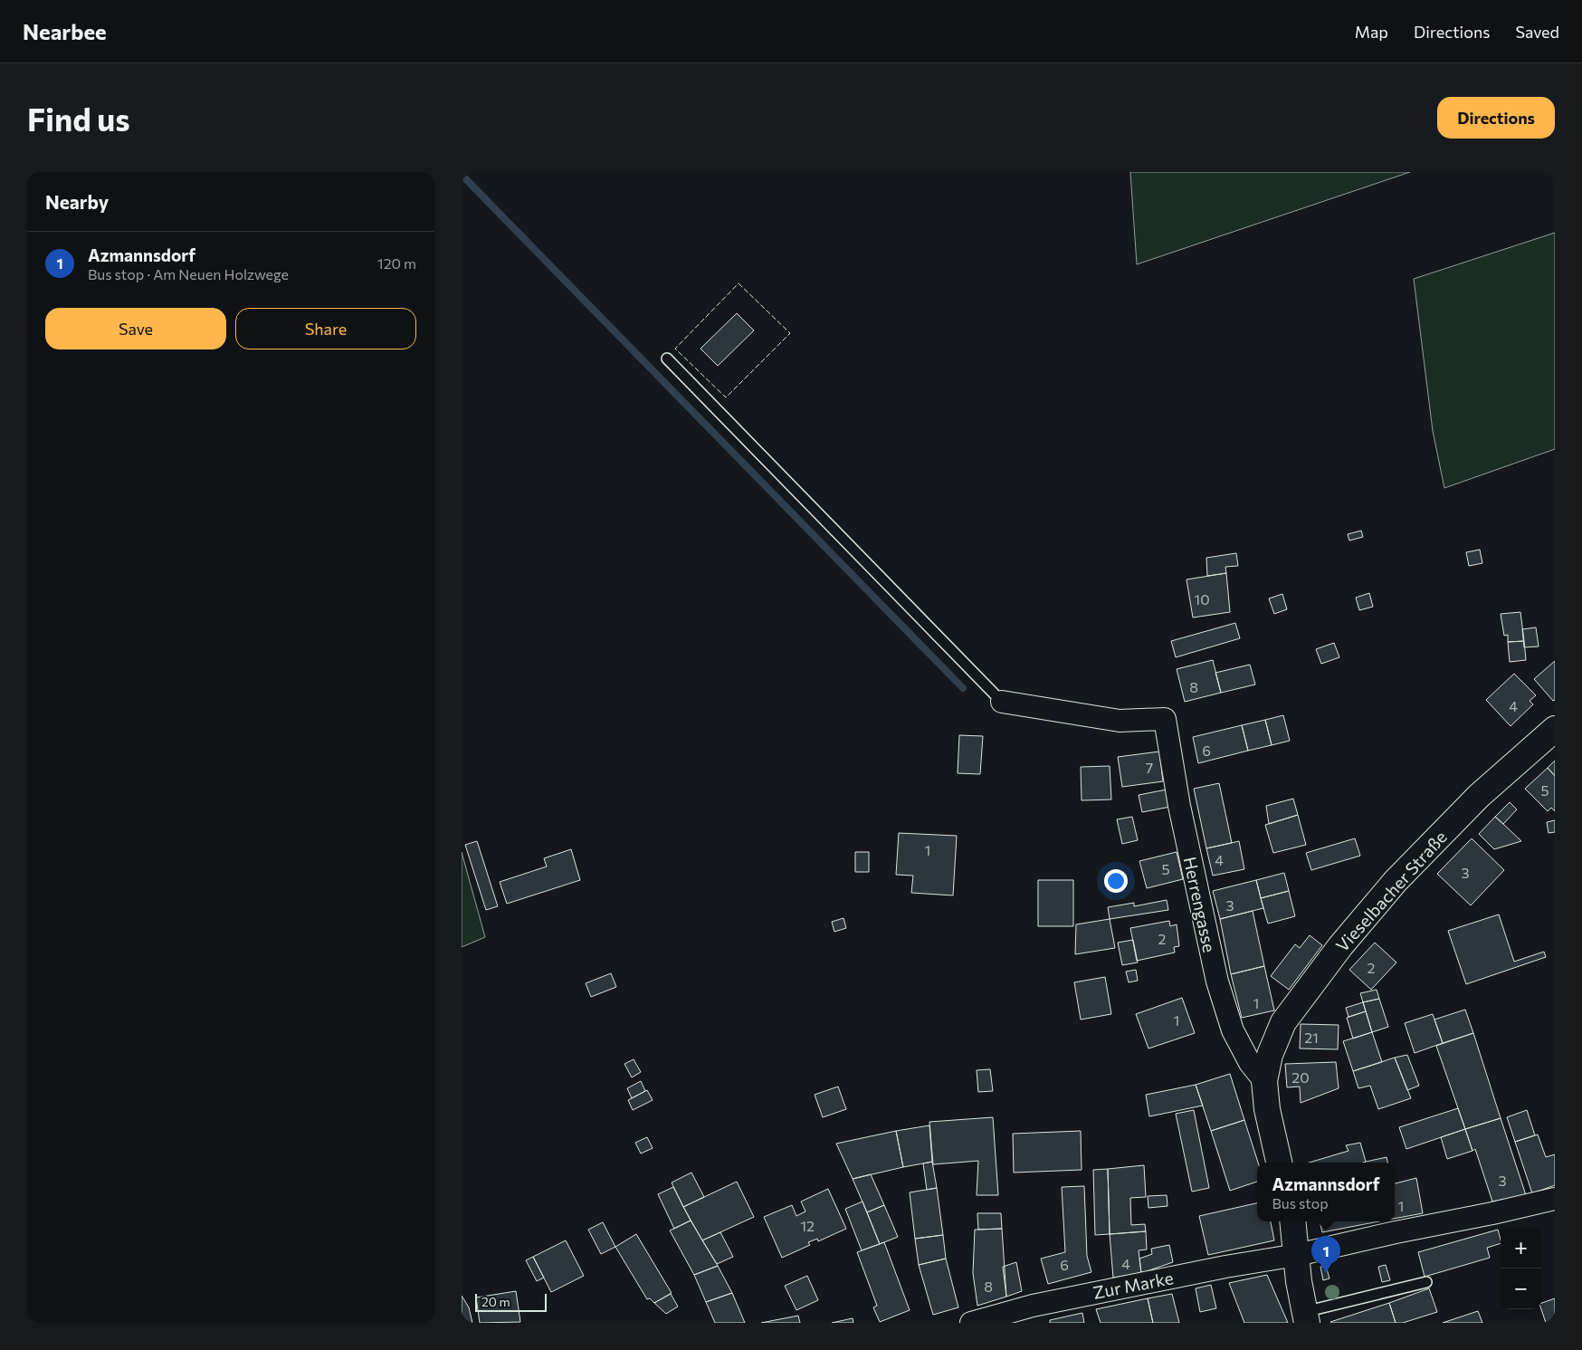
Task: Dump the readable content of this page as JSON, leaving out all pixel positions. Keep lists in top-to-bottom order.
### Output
{
  "streets": {
    "street": ["Vieselbacher Straße", "Herrengasse", "Zur Marke"]
  },
  "crossings": [
    ["Vieselbacher Straße", "Herrengasse"]
  ],
  "house_numbers": [
    "10",
    "8",
    "4",
    "6",
    "7",
    "5",
    "1",
    "4",
    "5",
    "3",
    "3",
    "2",
    "2",
    "1",
    "1",
    "21",
    "20",
    "3",
    "1",
    "12",
    "4",
    "6",
    "8"
  ],
  "scale_bar": "20 m",
  "page": {
    "header": "Nearbee",
    "nav": ["Map", "Directions", "Saved"],
    "buttons": [
      "Directions",
      ["Save", "Share"]
    ],
    "title": "Find us",
    "heading": "Nearby",
    "list": [
      {
        "mark": "1",
        "name": "Azmannsdorf",
        "note": "Bus stop · Am Neuen Holzwege",
        "value": "120 m"
      }
    ],
    "popup": ["Azmannsdorf", "Bus stop"],
    "map_buttons": ["+", "−"],
    "pins": "1",
    "scale": "20 m"
  }
}
